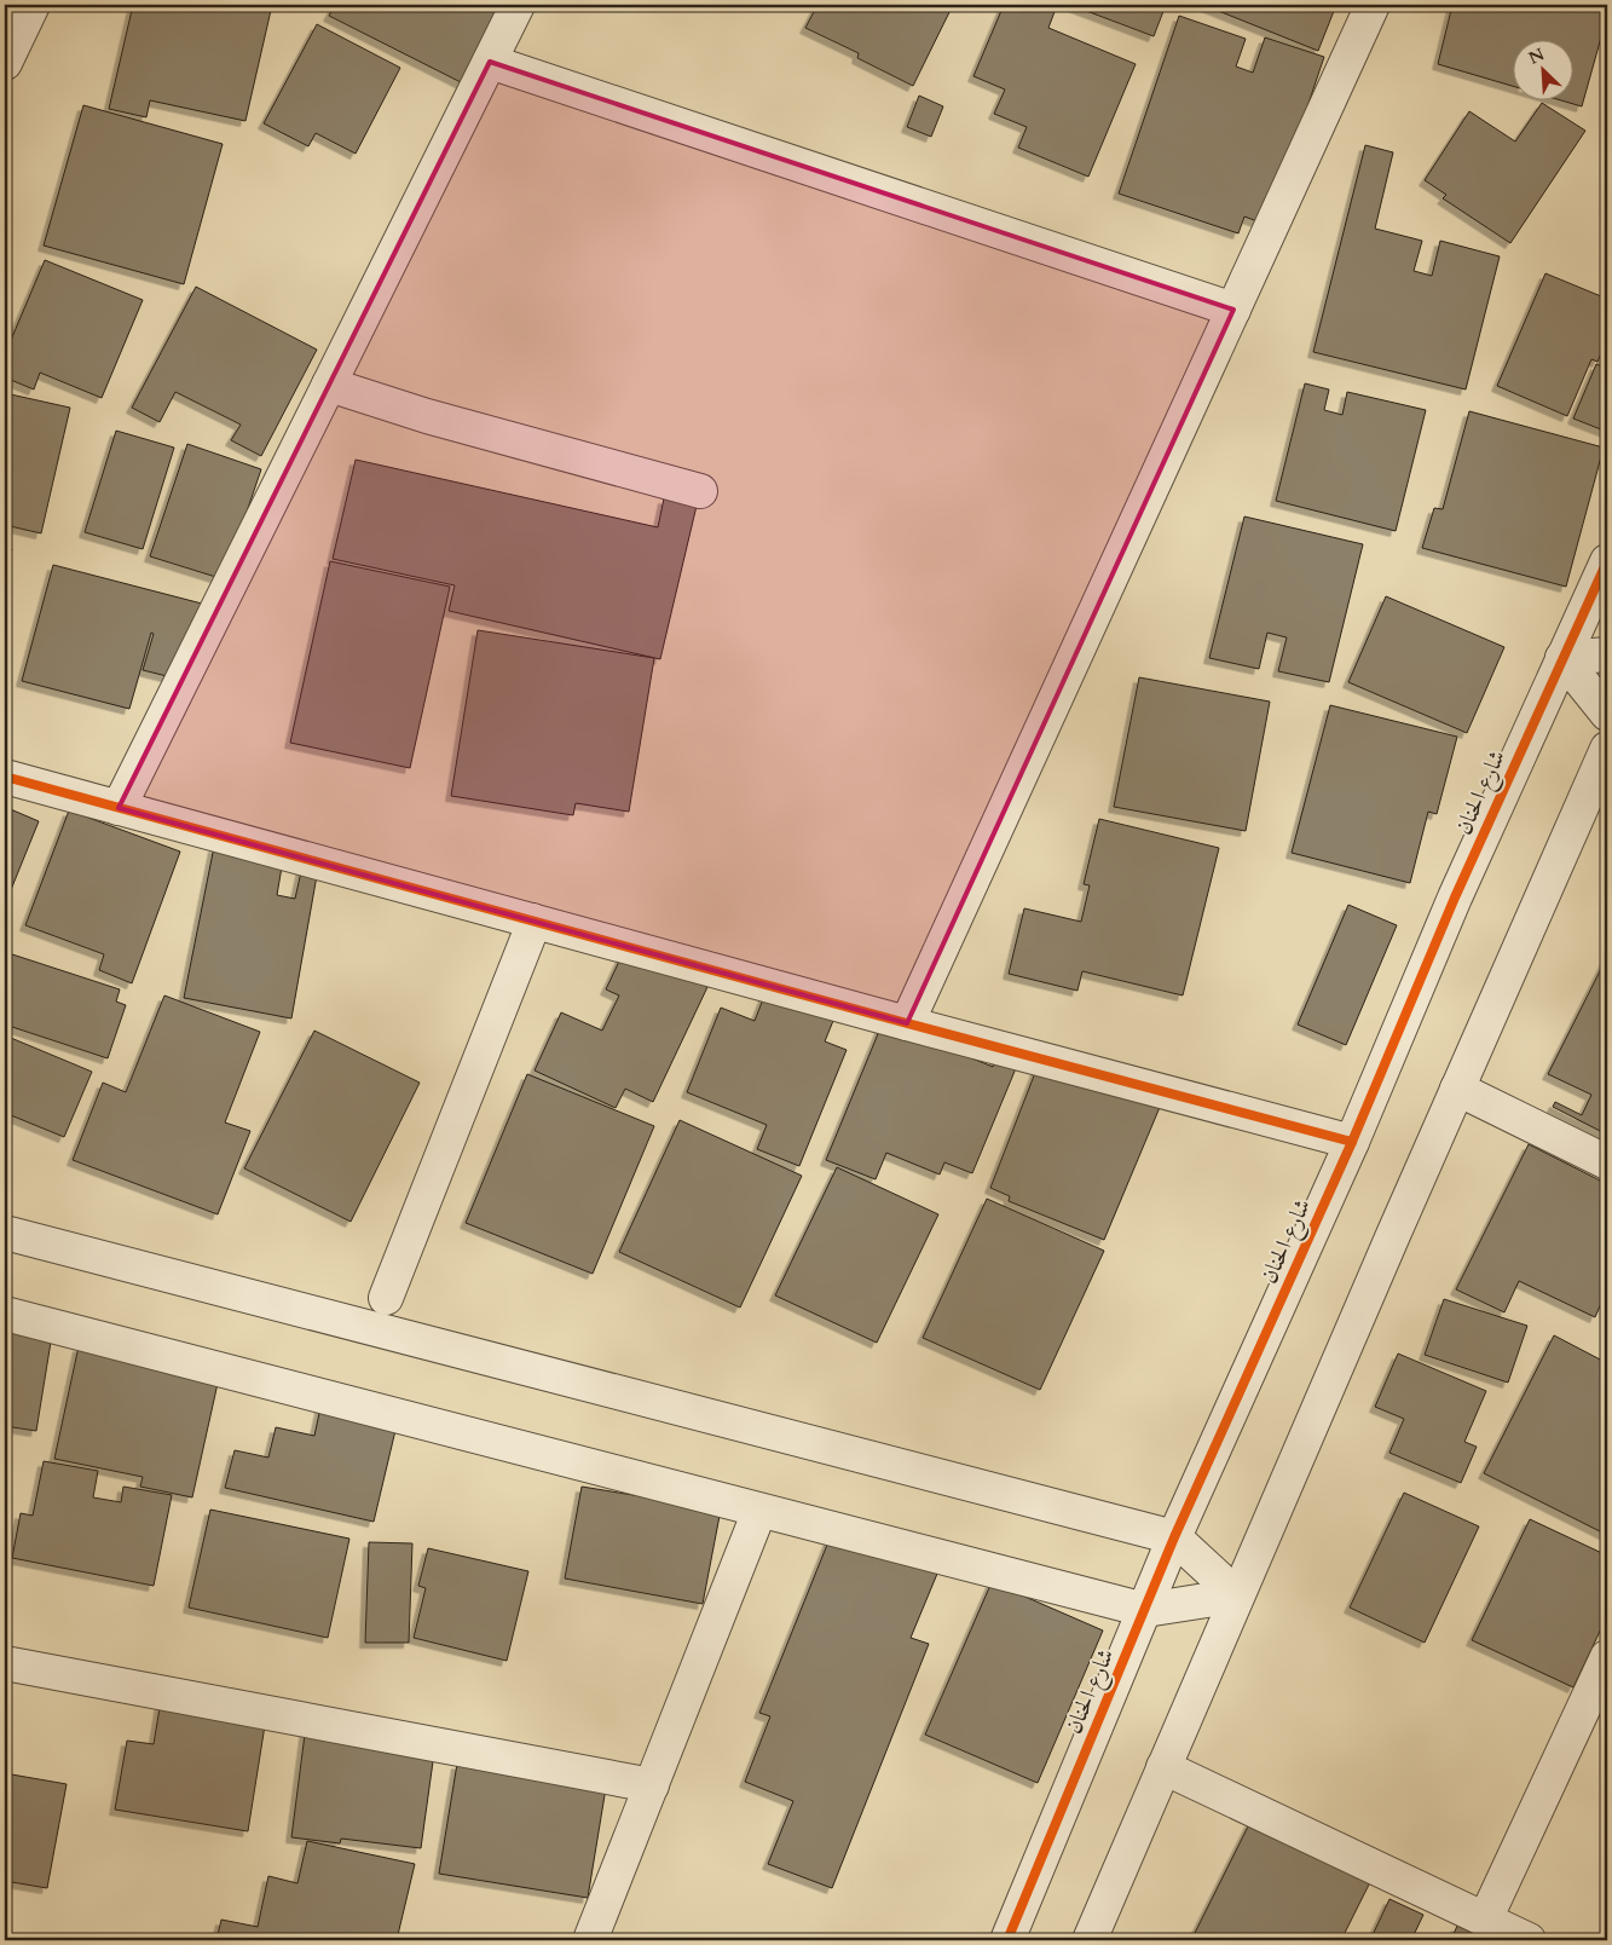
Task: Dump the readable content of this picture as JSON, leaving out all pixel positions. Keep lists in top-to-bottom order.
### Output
{
  "streets": {
    "street": ["شارع الحنان"]
  },
  "north": "top left"
}
